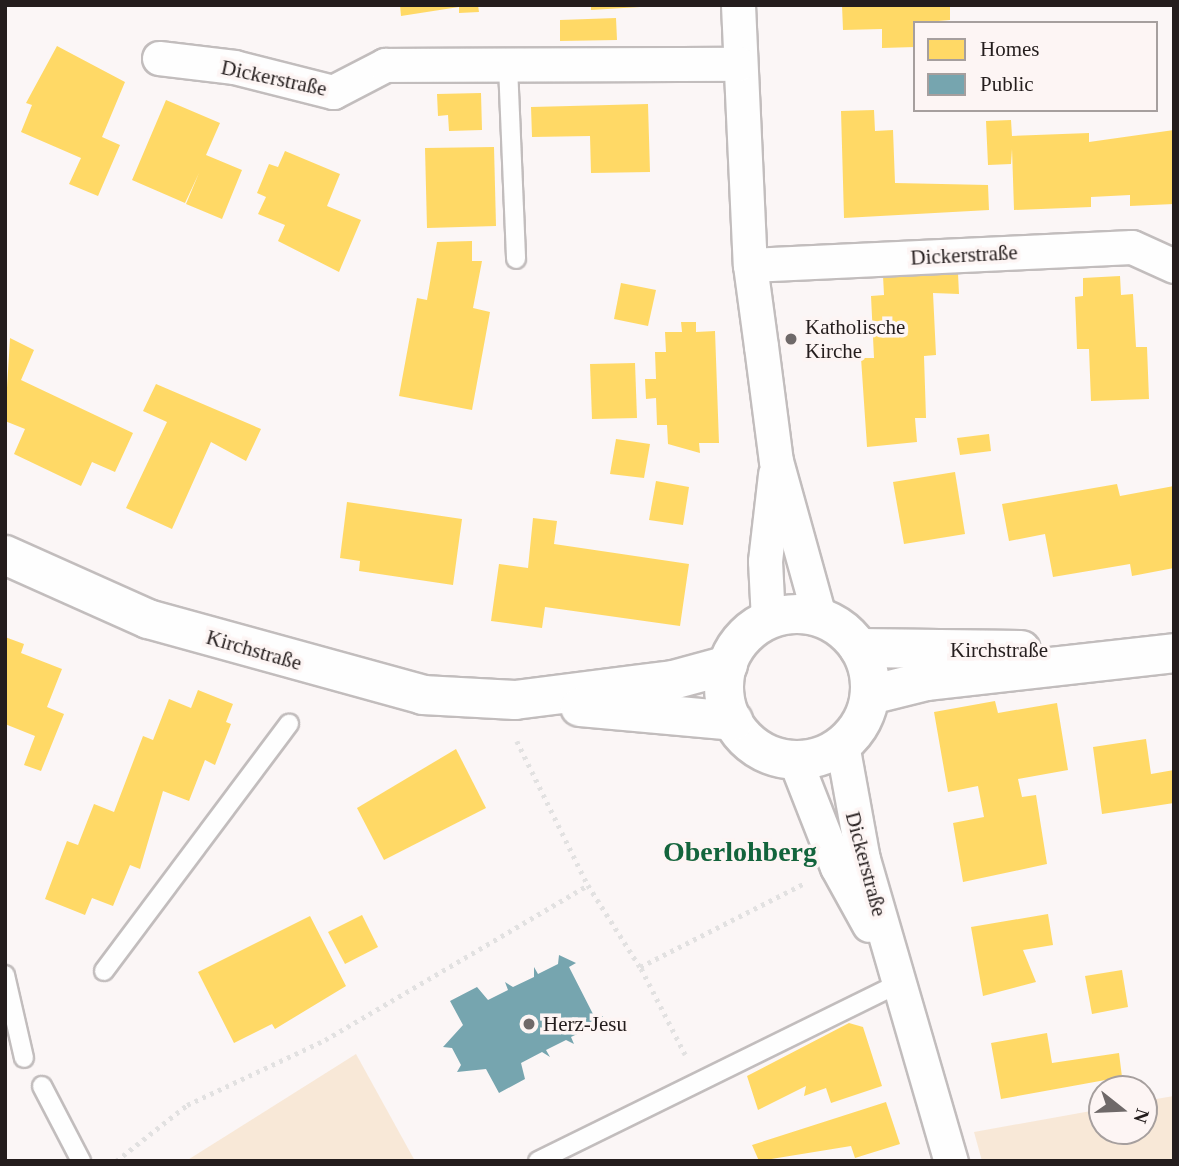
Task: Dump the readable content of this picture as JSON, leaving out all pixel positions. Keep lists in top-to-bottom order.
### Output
{
  "streets": {
    "street": ["Dickerstraße", "Kirchstraße"]
  },
  "crossings": [
    ["Dickerstraße", "Kirchstraße"]
  ],
  "districts": ["Oberlohberg"],
  "places": ["Katholische Kirche", "Herz-Jesu"],
  "legend": ["Homes", "Public"],
  "north": "right"
}
